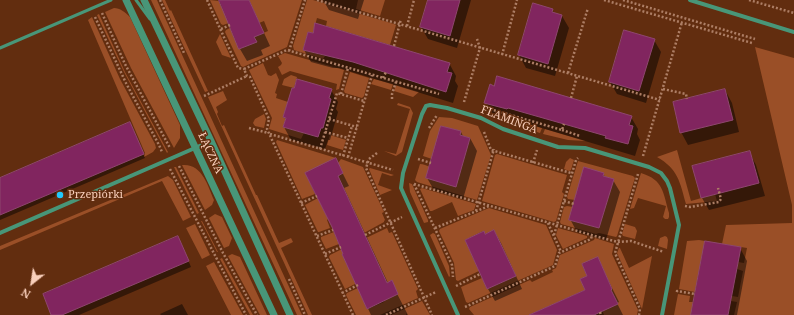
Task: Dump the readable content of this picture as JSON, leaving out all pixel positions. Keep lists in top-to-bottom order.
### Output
{
  "streets": {
    "street": ["FLAMINGA", "ŁĄCZNA"]
  },
  "places": ["Przepiórki"],
  "north": "bottom left"
}
